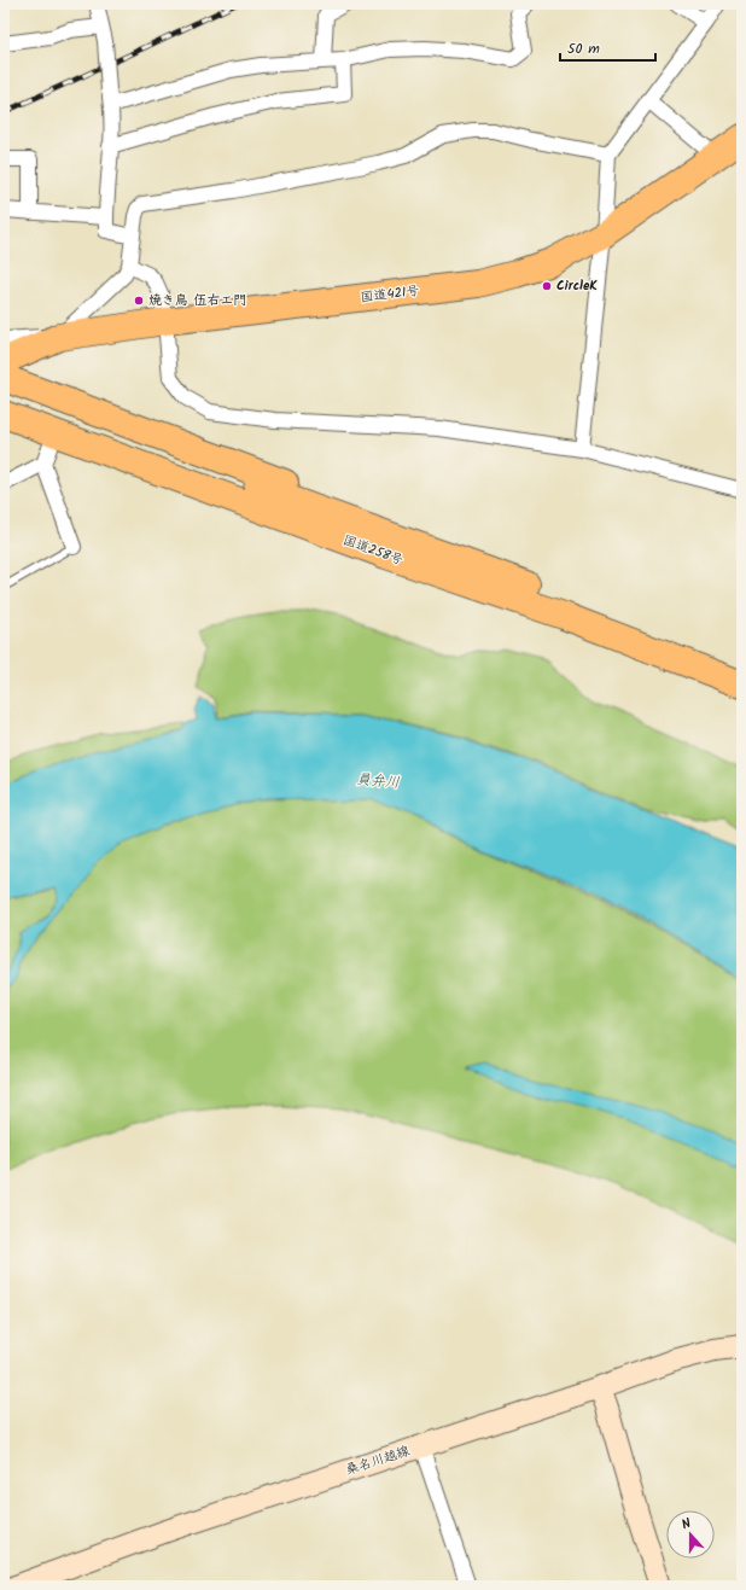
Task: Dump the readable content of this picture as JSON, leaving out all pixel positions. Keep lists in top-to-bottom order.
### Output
{
  "streets": {
    "highway": ["国道421号", "国道258号"],
    "main road": ["桑名川越線"]
  },
  "water": ["員弁川"],
  "places": ["CircleK", "焼き鳥 伍右エ門"],
  "scale_bar": "50 m",
  "north": "top"
}
